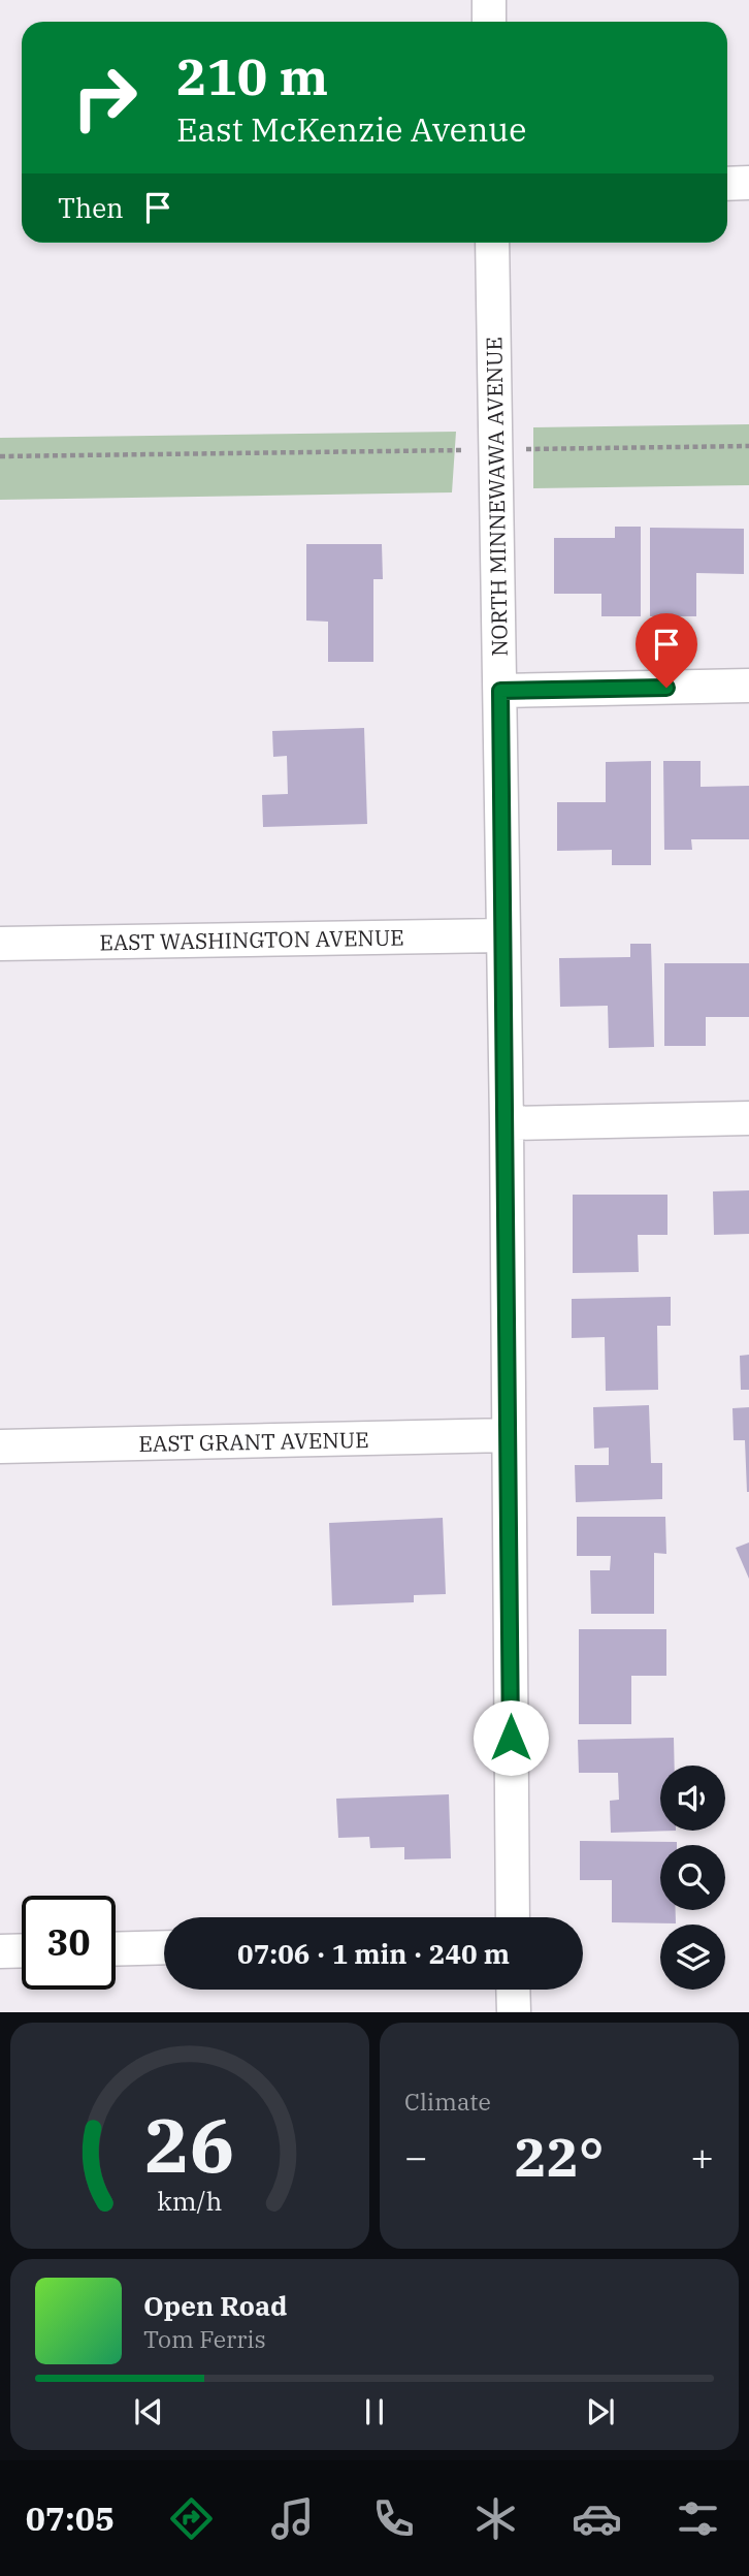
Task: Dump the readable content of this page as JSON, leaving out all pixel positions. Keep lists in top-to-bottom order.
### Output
{
  "streets": {
    "street": ["NORTH MINNEWAWA AVENUE", "EAST WASHINGTON AVENUE", "EAST GRANT AVENUE"]
  },
  "crossings": [
    ["NORTH MINNEWAWA AVENUE", "EAST WASHINGTON AVENUE"],
    ["NORTH MINNEWAWA AVENUE", "EAST GRANT AVENUE"]
  ],
  "page": {
    "turn": ["210 m", "East McKenzie Avenue"],
    "then": "Then",
    "limit": "30",
    "trip": "07:06 · 1 min · 240 m",
    "tile": "Climate",
    "heat": ["−", "22°", "+"],
    "song": ["Open Road", "Tom Ferris"],
    "tabs": "07:05",
    "gauge": ["26", "km/h"]
  }
}
